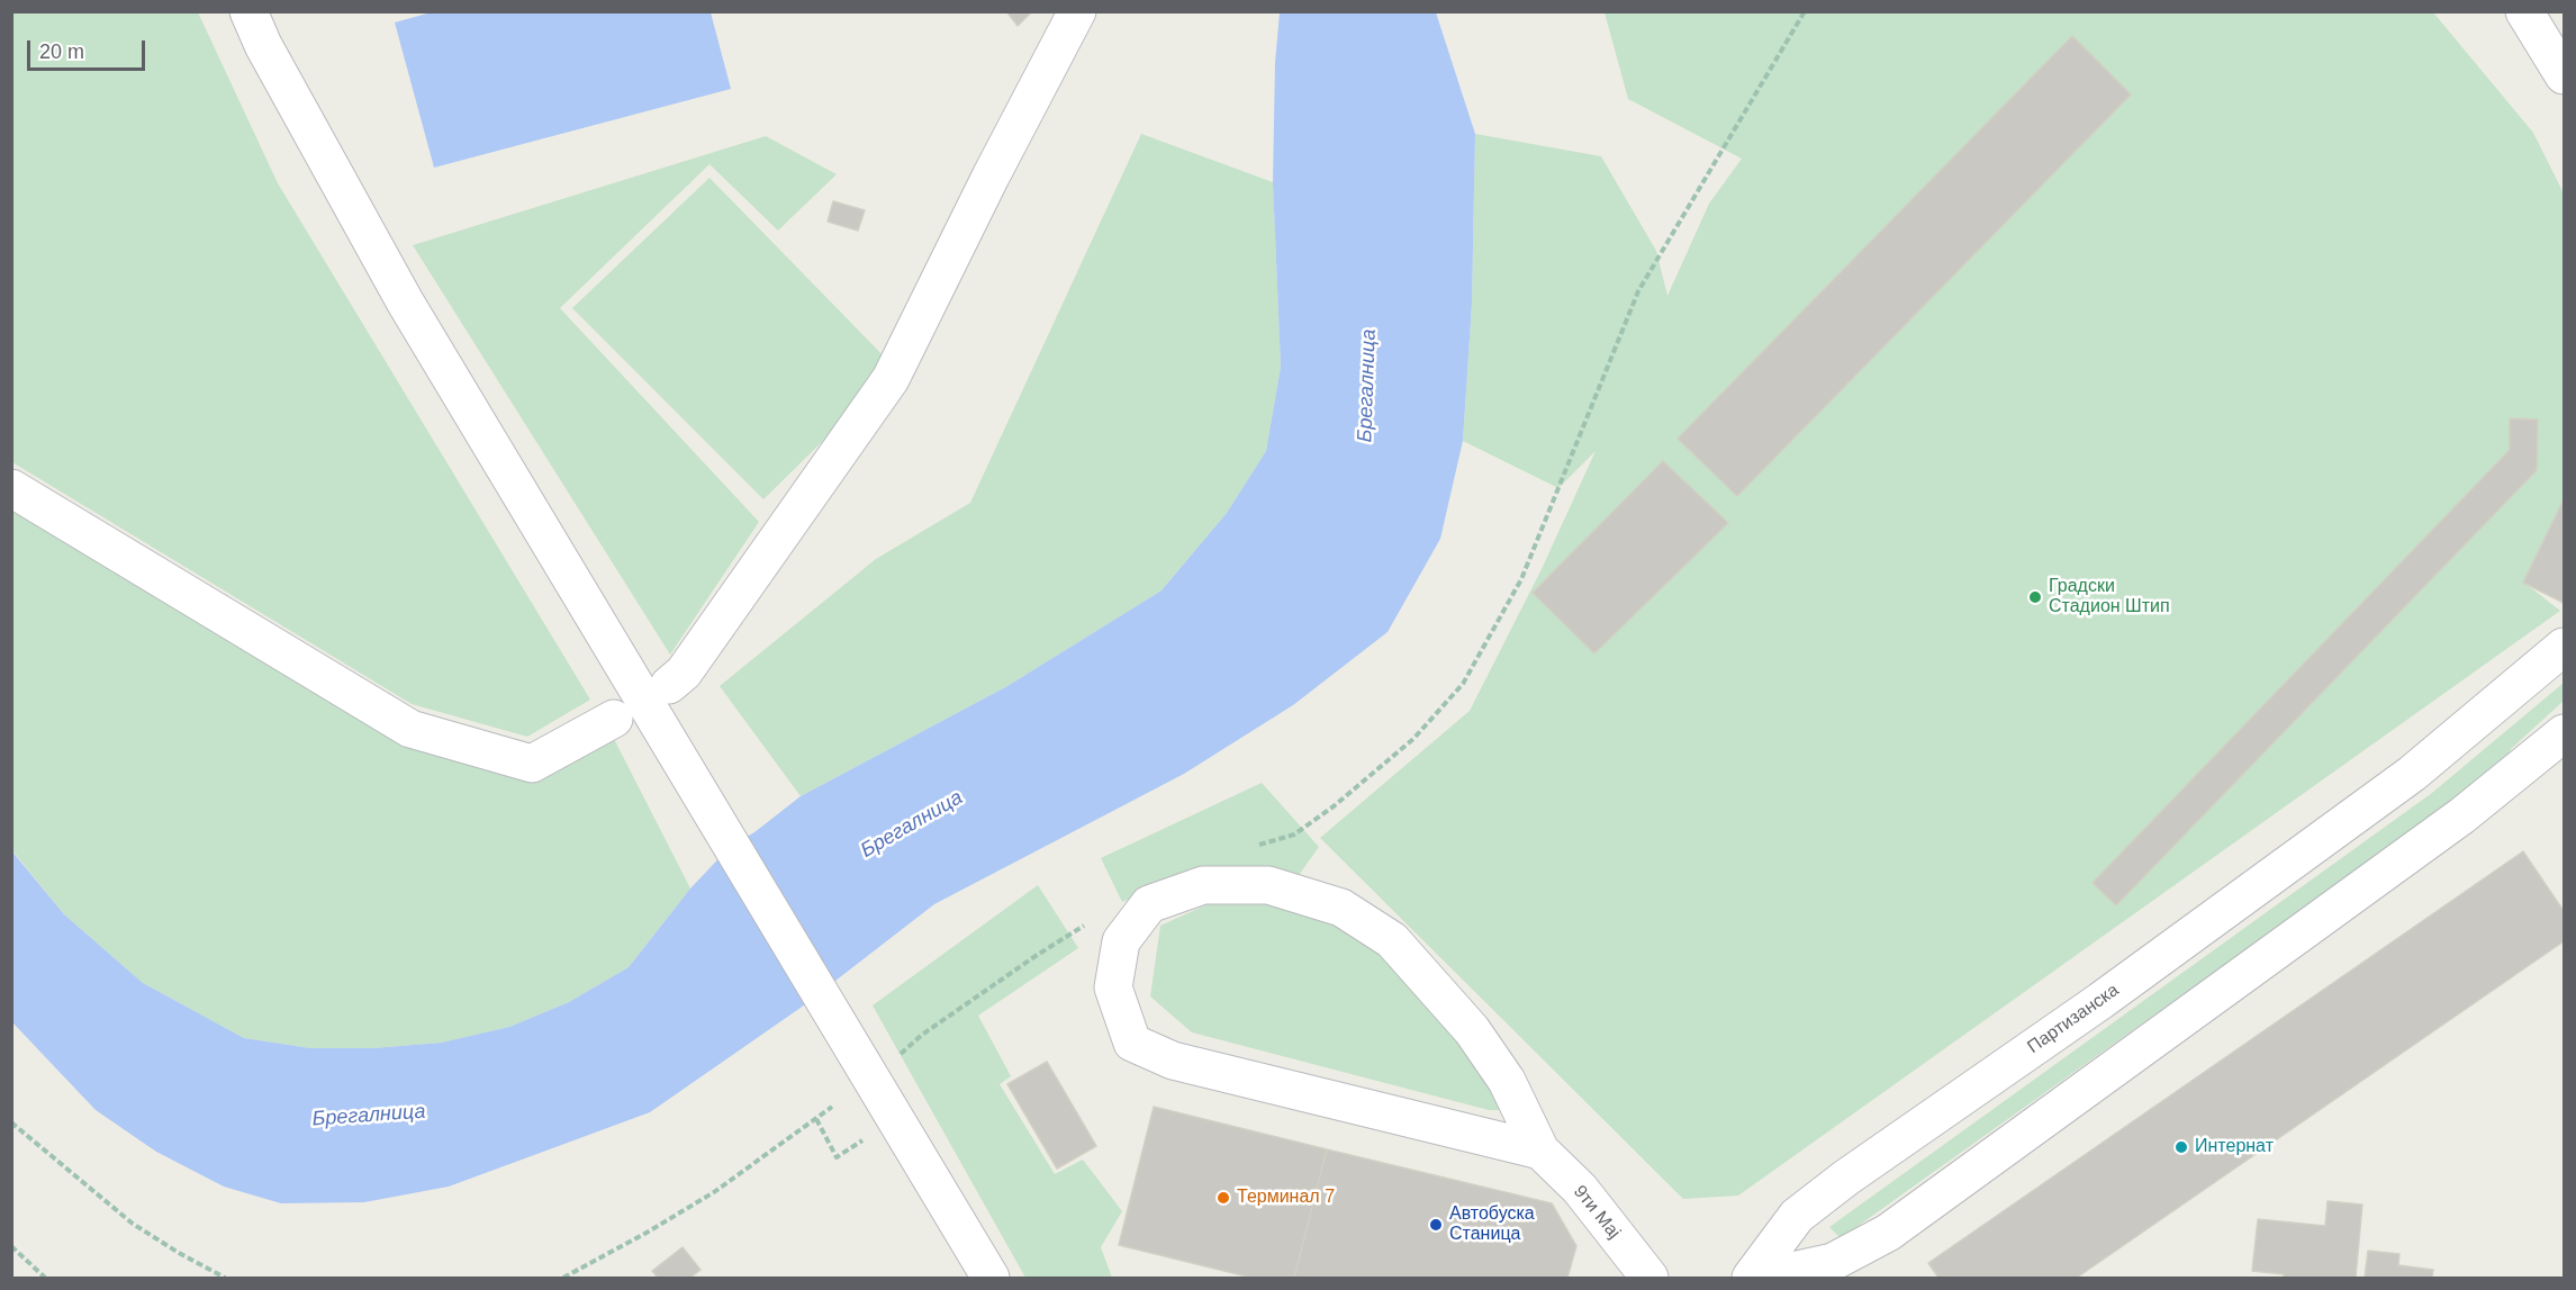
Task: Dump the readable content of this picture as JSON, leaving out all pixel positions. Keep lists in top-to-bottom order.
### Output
{
  "streets": {
    "street": ["Партизанска", "9ти Мај"]
  },
  "water": ["Брегалница"],
  "places": [
    "Градски Стадион Штип",
    "Интернат",
    "Терминал 7",
    "Автобуска Станица"
  ],
  "scale_bar": "20 m"
}
